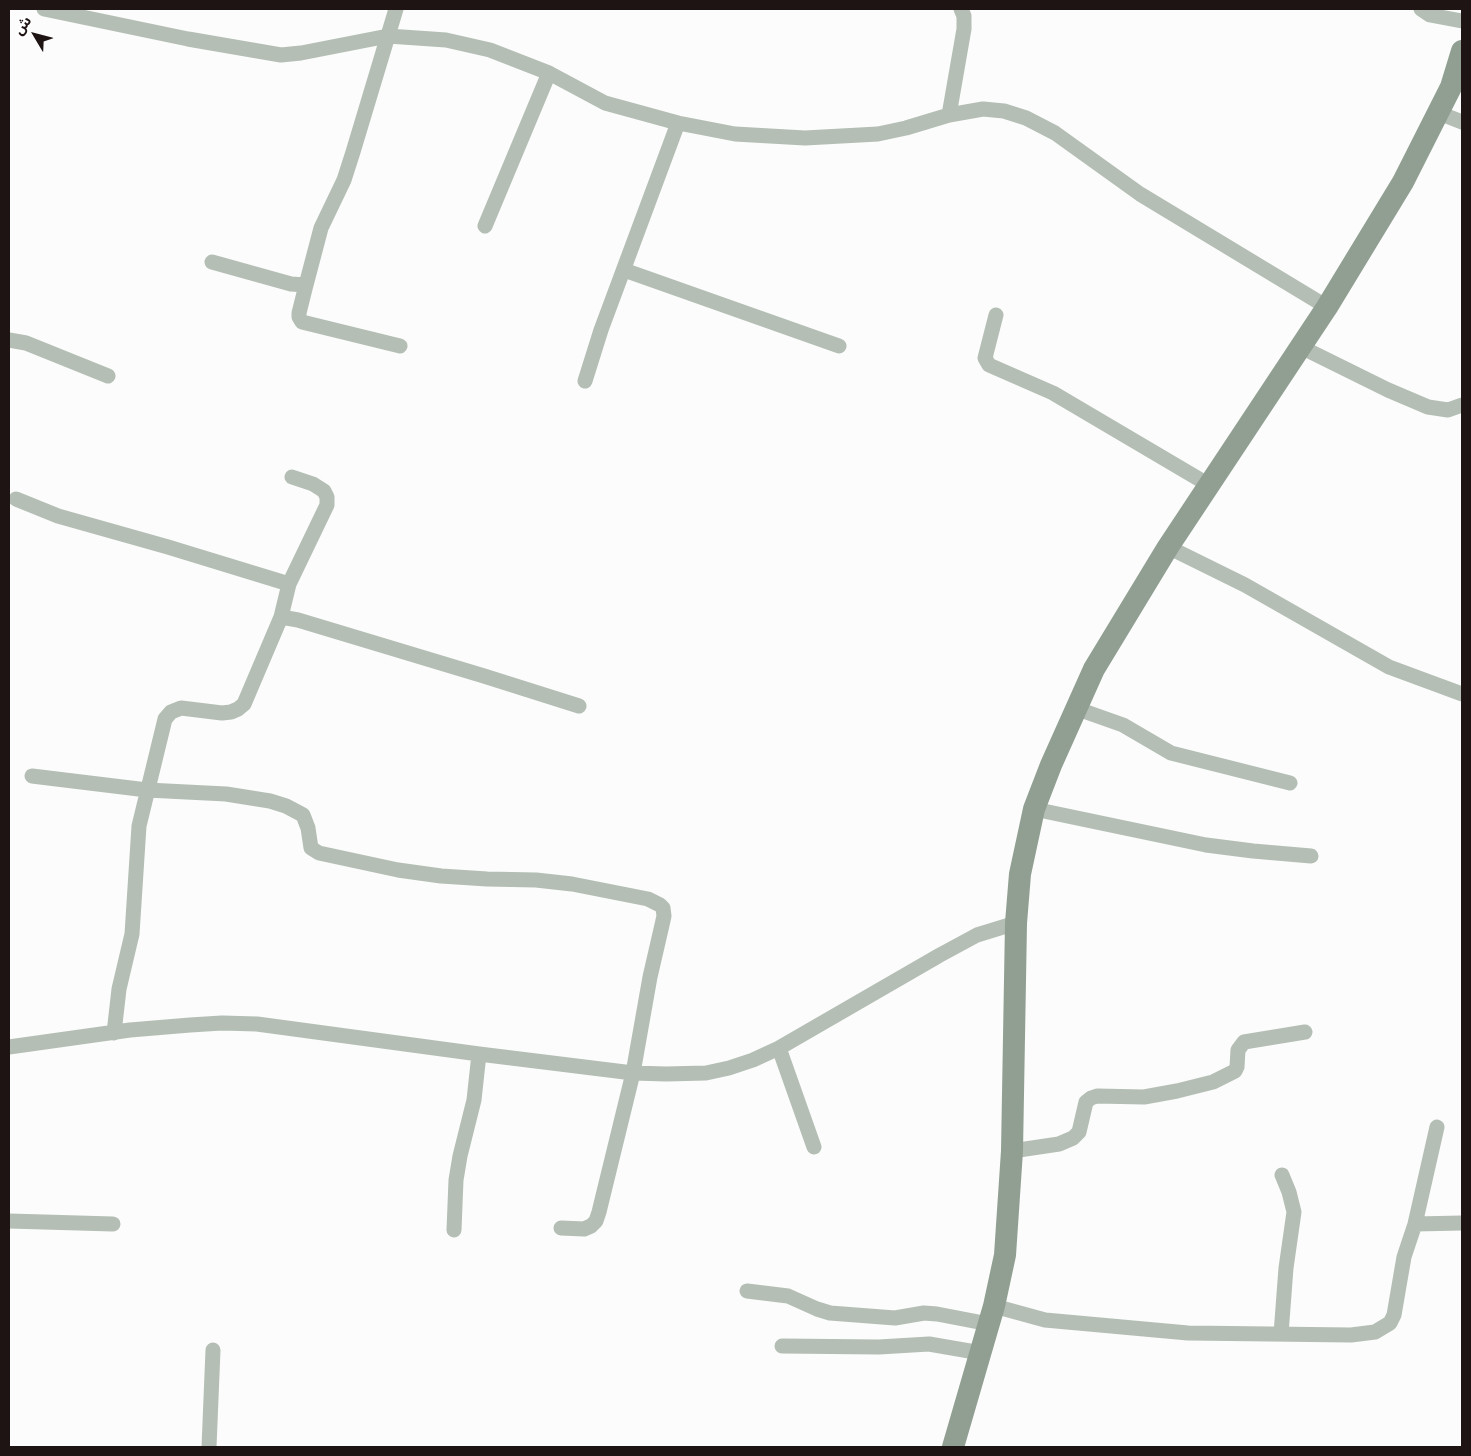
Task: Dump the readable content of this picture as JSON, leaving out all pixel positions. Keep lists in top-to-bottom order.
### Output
{
  "north": "top left"
}
